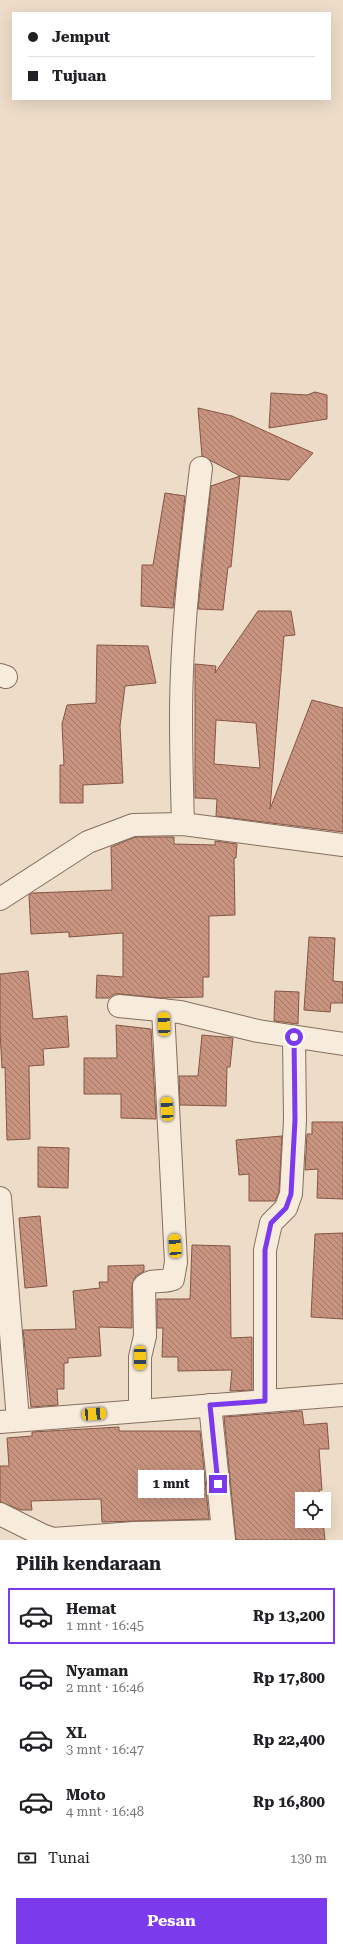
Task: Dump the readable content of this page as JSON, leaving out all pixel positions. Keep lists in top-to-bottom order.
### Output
{
  "page": {
    "banner": ["Jemput", "Tujuan"],
    "bubble": "1 mnt",
    "heading": "Pilih kendaraan",
    "list": [
      {
        "name": "Hemat",
        "note": "1 mnt · 16:45",
        "value": "Rp 13,200"
      },
      {
        "name": "Nyaman",
        "note": "2 mnt · 16:46",
        "value": "Rp 17,800"
      },
      {
        "name": "XL",
        "note": "3 mnt · 16:47",
        "value": "Rp 22,400"
      },
      {
        "name": "Moto",
        "note": "4 mnt · 16:48",
        "value": "Rp 16,800"
      }
    ],
    "pay": ["Tunai", "130 m"],
    "buttons": "Pesan"
  }
}
